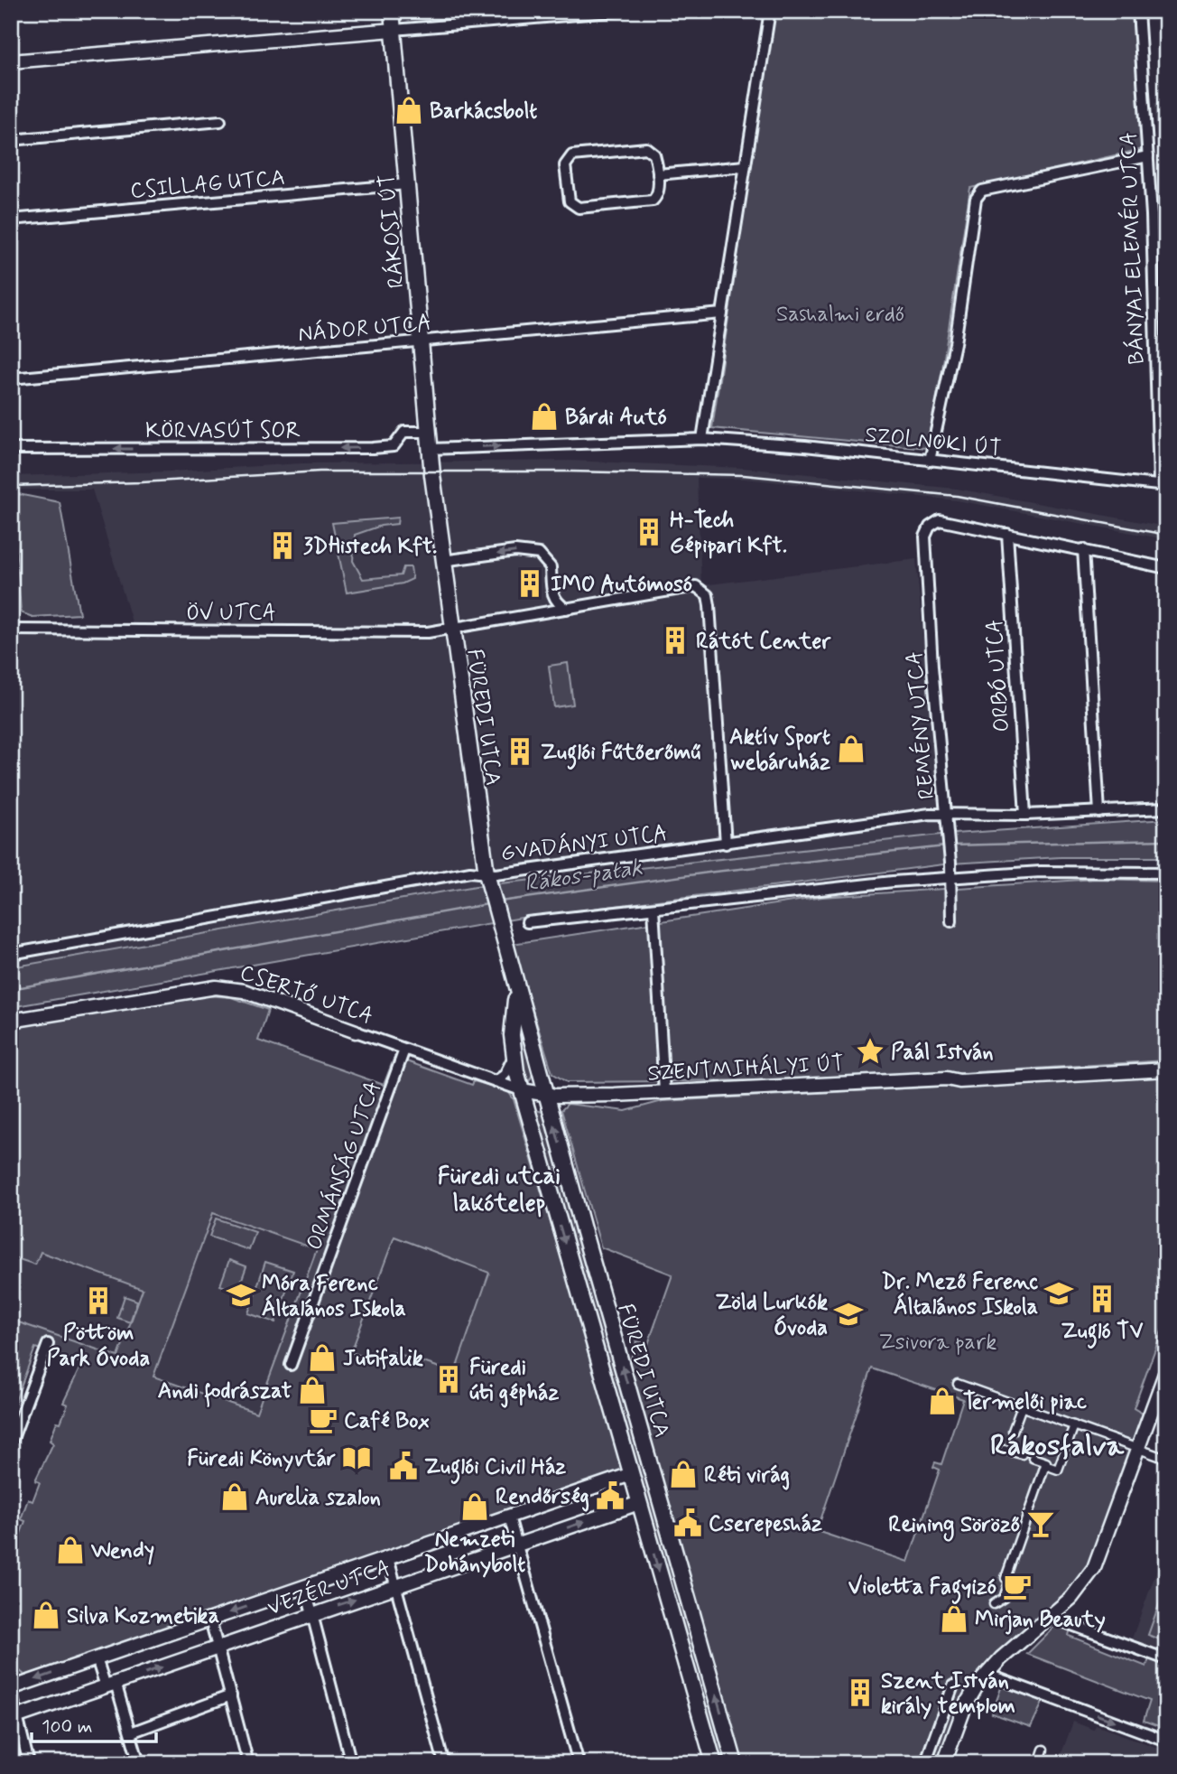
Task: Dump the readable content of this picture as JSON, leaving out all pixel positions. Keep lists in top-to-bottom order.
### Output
{
  "streets": {
    "main road": ["RÁKOSI ÚT", "FÜREDI UTCA"],
    "street": [
      "CSILLAG UTCA",
      "BÁNYAI ELEMÉR UTCA",
      "NÁDOR UTCA",
      "KÖRVASÚT SOR",
      "SZOLNOKI ÚT",
      "ÖV UTCA",
      "ORBÓ UTCA",
      "REMÉNY UTCA",
      "GVADÁNYI UTCA",
      "CSERTŐ UTCA",
      "SZENTMIHÁLYI ÚT",
      "ORMÁNSÁG UTCA",
      "VEZÉR UTCA"
    ]
  },
  "crossings": [
    ["CSILLAG UTCA", "RÁKOSI ÚT"],
    ["RÁKOSI ÚT", "NÁDOR UTCA"],
    ["RÁKOSI ÚT", "KÖRVASÚT SOR"],
    ["RÁKOSI ÚT", "FÜREDI UTCA"],
    ["BÁNYAI ELEMÉR UTCA", "SZOLNOKI ÚT"],
    ["ÖV UTCA", "FÜREDI UTCA"],
    ["ÖV UTCA", "GVADÁNYI UTCA"],
    ["ORBÓ UTCA", "REMÉNY UTCA"],
    ["ORBÓ UTCA", "GVADÁNYI UTCA"],
    ["FÜREDI UTCA", "GVADÁNYI UTCA"],
    ["FÜREDI UTCA", "CSERTŐ UTCA"],
    ["FÜREDI UTCA", "SZENTMIHÁLYI ÚT"],
    ["FÜREDI UTCA", "VEZÉR UTCA"],
    ["REMÉNY UTCA", "GVADÁNYI UTCA"],
    ["CSERTŐ UTCA", "SZENTMIHÁLYI ÚT"],
    ["CSERTŐ UTCA", "ORMÁNSÁG UTCA"]
  ],
  "one_way": ["KÖRVASÚT SOR"],
  "districts": ["Füredi utcai lakótelep", "Rákosfalva"],
  "water": ["Rákos-patak"],
  "parks": ["Sashalmi erdő", "Zsivora park"],
  "places": {
    "shop": [
      "Barkácsbolt",
      "Bárdi Autó",
      "Aktív Sport webáruház",
      "Jutifalik",
      "Andi fodrászat",
      "Termelői piac",
      "Réti virág",
      "Aurelia szalon",
      "Nemzeti Dohánybolt",
      "Wendy",
      "Silva Kozmetika",
      "Mirjan Beauty"
    ],
    "building": [
      "H-Tech Gépipari Kft.",
      "3DHistech Kft.",
      "IMO Autómosó",
      "Rátót Center",
      "Zuglói Fűtőerőmű",
      "Zugló TV",
      "Pöttöm Park Óvoda",
      "Füredi úti gépház",
      "Szent István király templom"
    ],
    "place": ["Paál István"],
    "school or university": ["Dr. Mező Ferenc Általános Iskola", "Móra Ferenc Általános Iskola", "Zöld Lurkók Óvoda"],
    "cafe": ["Café Box", "Violetta Fagyizó"],
    "library": ["Füredi Könyvtár"],
    "public building": ["Zuglói Civil Ház", "Rendőrség", "Cserepesház"],
    "bar": ["Reining Söröző"]
  },
  "scale_bar": "100 m"
}
